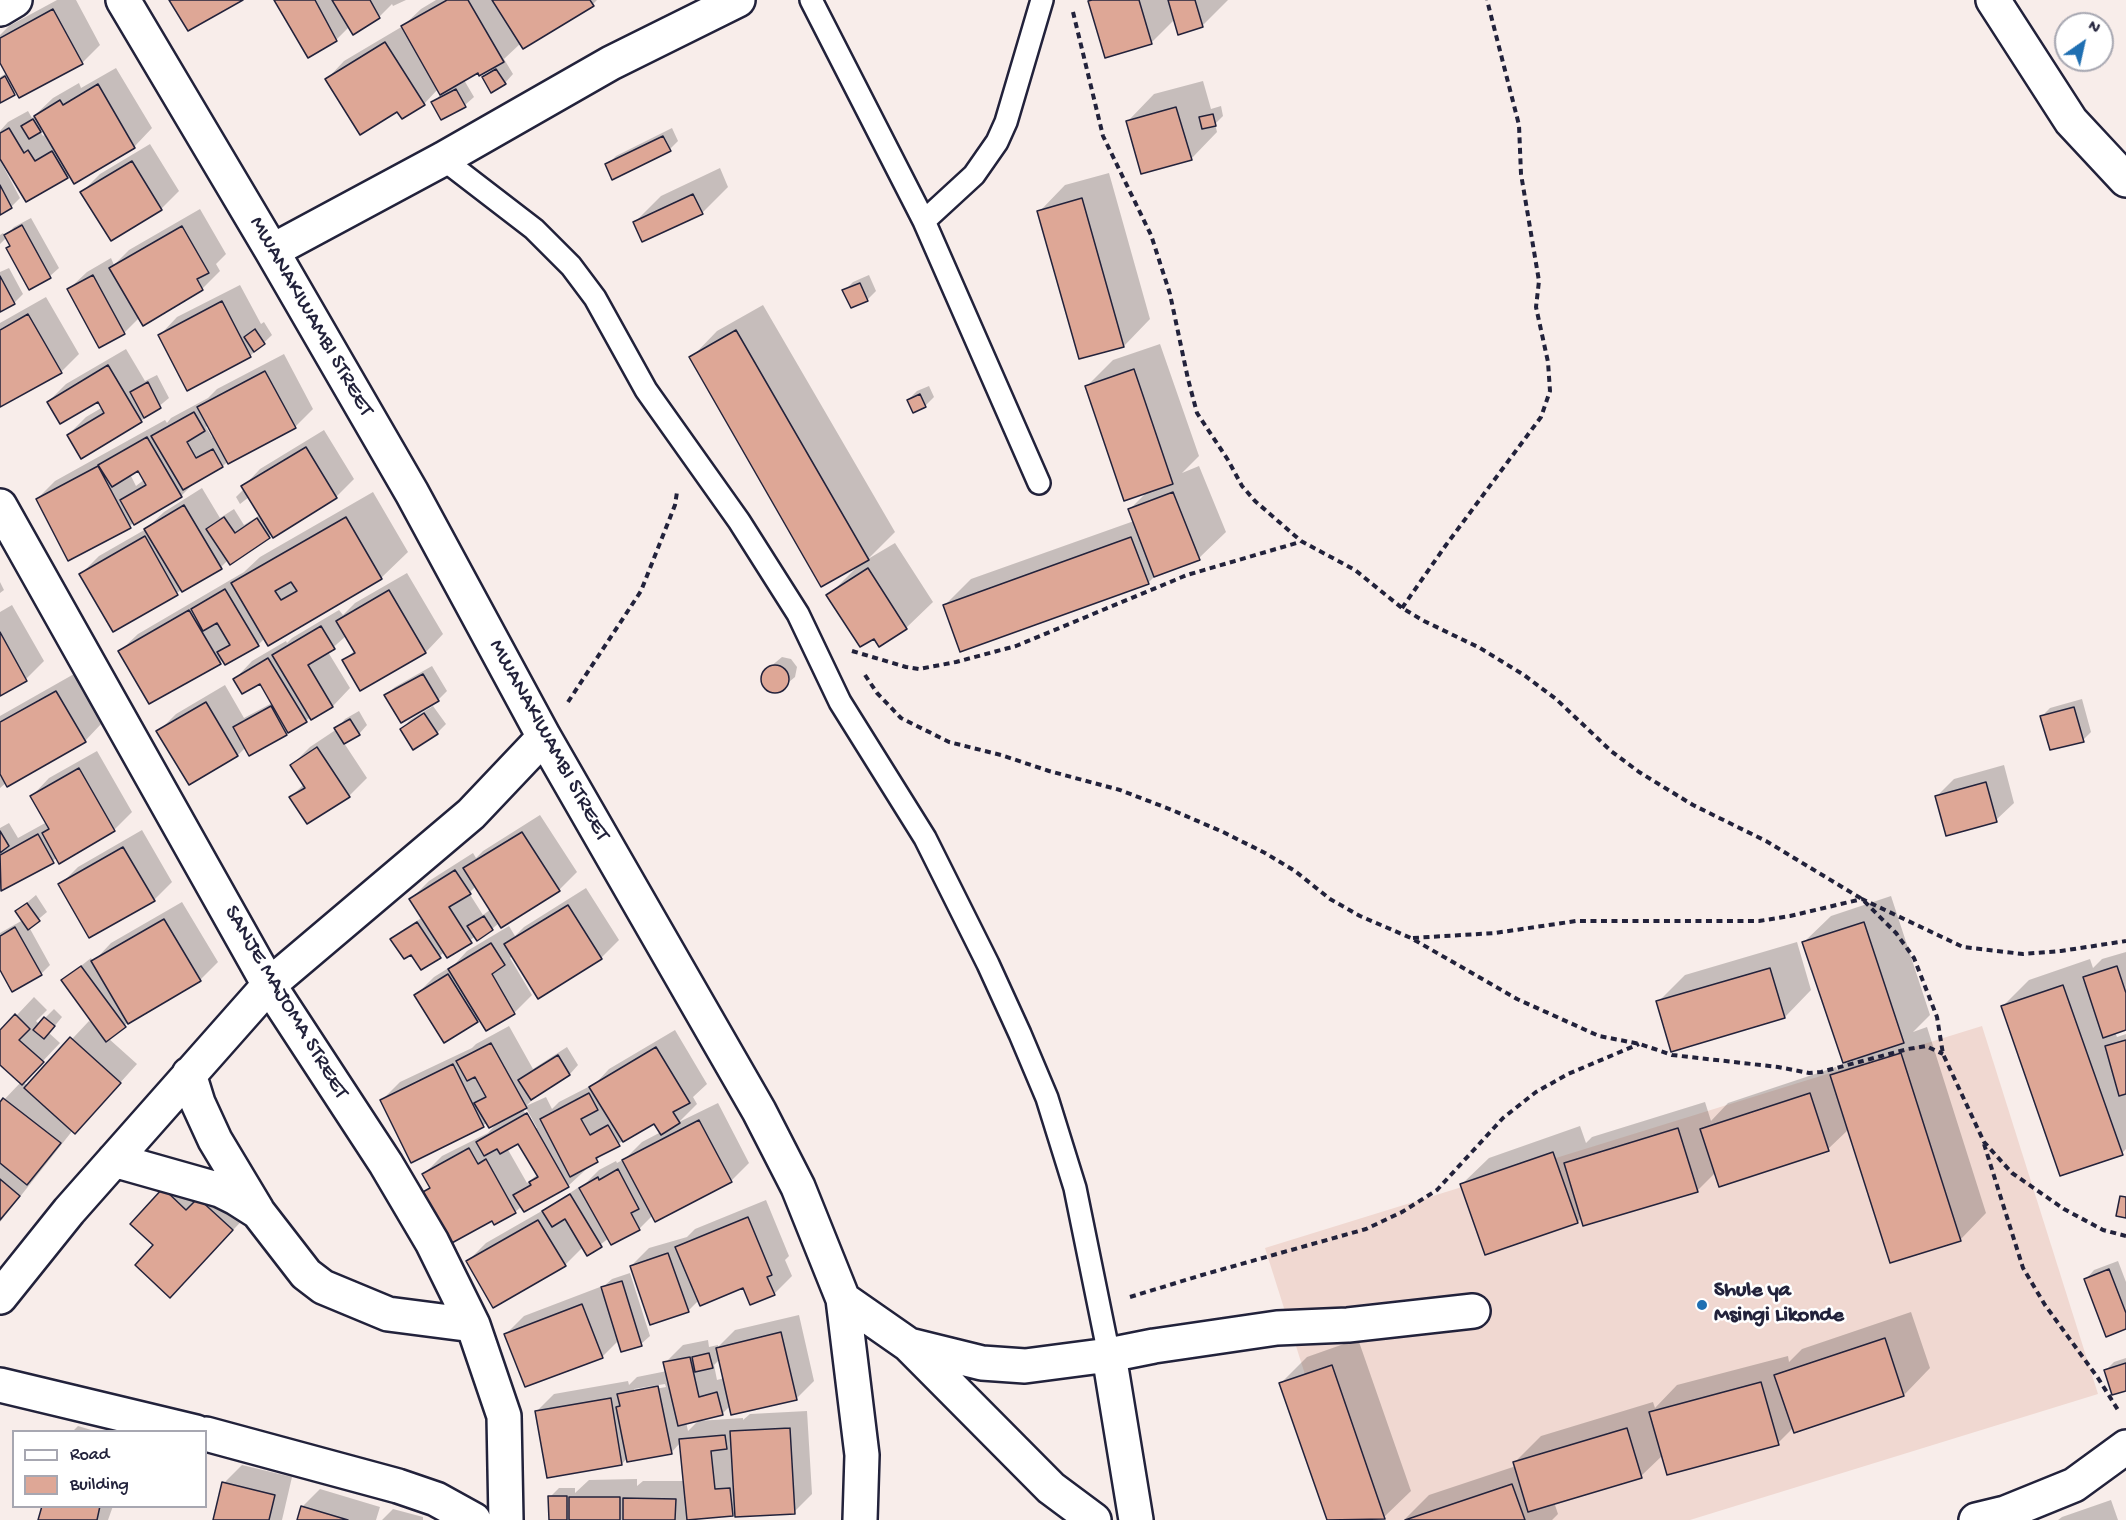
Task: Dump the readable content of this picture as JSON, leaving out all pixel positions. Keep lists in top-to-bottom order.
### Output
{
  "streets": {
    "street": ["MWANAKIWAMBI STREET", "SANJE MAJOMA STREET"]
  },
  "places": ["Shule ya Msingi Likonde"],
  "legend": ["Road", "Building"],
  "north": "top right"
}
